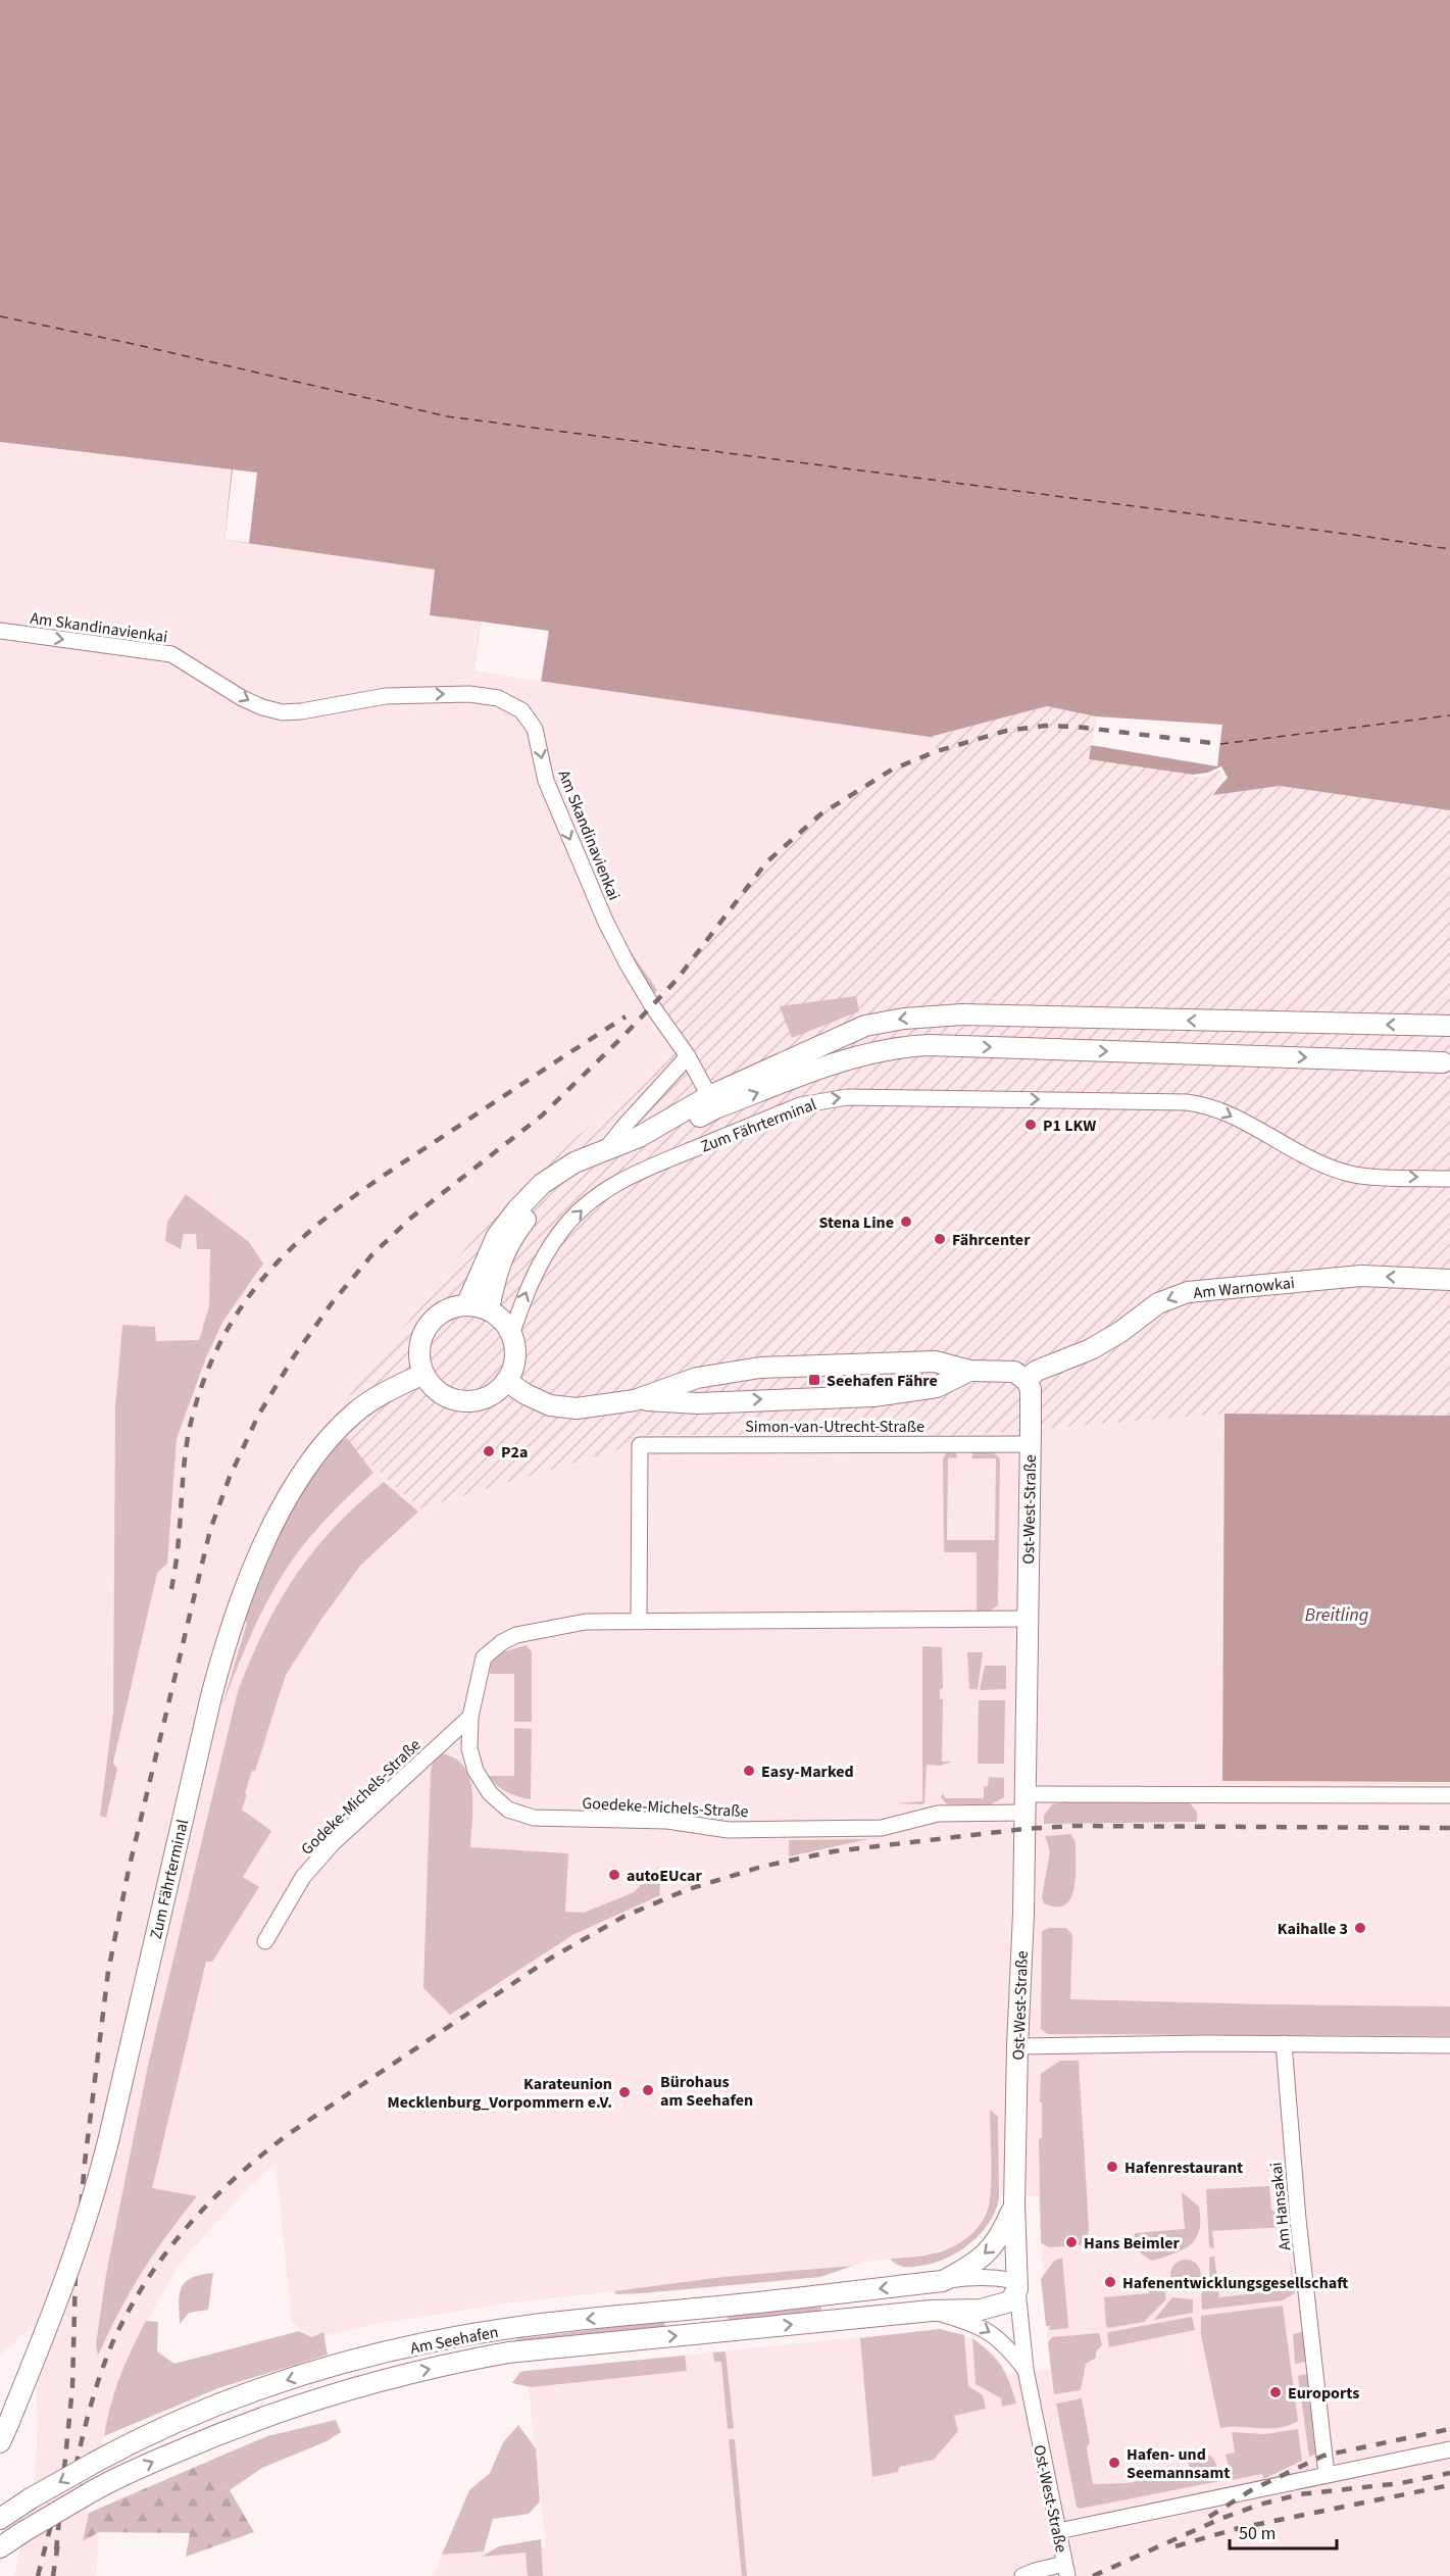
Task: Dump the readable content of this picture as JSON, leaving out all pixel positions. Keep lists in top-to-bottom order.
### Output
{
  "streets": {
    "street": [
      "Am Skandinavienkai",
      "Zum Fährterminal",
      "Am Warnowkai",
      "Simon-van-Utrecht-Straße",
      "Ost-West-Straße",
      "Godeke-Michels-Straße",
      "Goedeke-Michels-Straße",
      "Am Hansakai",
      "Am Seehafen"
    ]
  },
  "crossings": [
    ["Am Skandinavienkai", "Zum Fährterminal"],
    ["Am Warnowkai", "Ost-West-Straße"],
    ["Simon-van-Utrecht-Straße", "Ost-West-Straße"],
    ["Simon-van-Utrecht-Straße", "Goedeke-Michels-Straße"],
    ["Ost-West-Straße", "Goedeke-Michels-Straße"],
    ["Ost-West-Straße", "Am Seehafen"],
    ["Godeke-Michels-Straße", "Goedeke-Michels-Straße"]
  ],
  "one_way": ["Am Skandinavienkai", "Am Warnowkai"],
  "water": ["Breitling"],
  "places": {
    "other": [
      "P1 LKW",
      "Stena Line",
      "Fährcenter",
      "P2a",
      "Easy-Marked",
      "autoEUcar",
      "Kaihalle 3",
      "Bürohaus am Seehafen",
      "Karateunion Mecklenburg_Vorpommern e.V.",
      "Hafenrestaurant",
      "Hans Beimler",
      "Hafenentwicklungsgesellschaft",
      "Euroports",
      "Hafen- und Seemannsamt"
    ],
    "transit": ["Seehafen Fähre"]
  },
  "scale_bar": "50 m"
}
